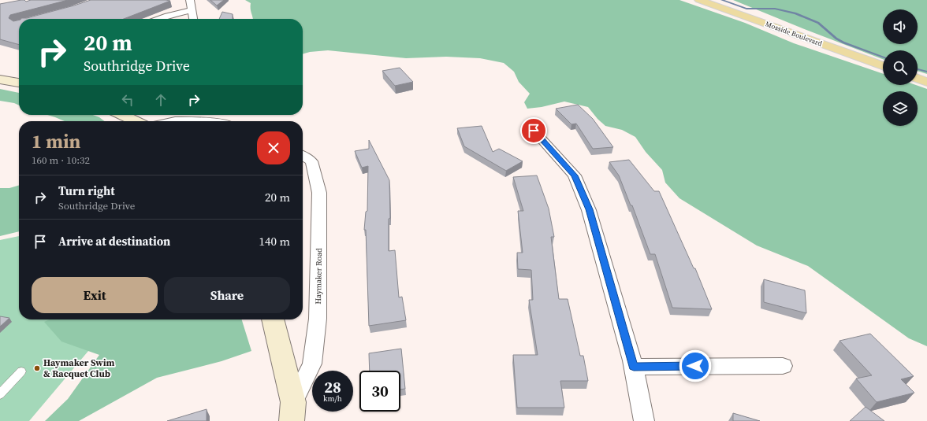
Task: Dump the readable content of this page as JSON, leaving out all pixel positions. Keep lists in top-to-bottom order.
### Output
{
  "streets": {
    "main road": ["Mosside Boulevard", "Haymaker Road"]
  },
  "places": ["Haymaker Swim & Racquet Club"],
  "page": {
    "turn": ["20 m", "Southridge Drive"],
    "heading": ["1 min", "160 m · 10:32"],
    "list": [
      {
        "name": "Turn right",
        "note": "Southridge Drive",
        "value": "20 m"
      },
      {
        "name": "Arrive at destination",
        "value": "140 m"
      }
    ],
    "buttons": ["Exit", "Share"],
    "speed": "28 km/h",
    "limit": "30"
  }
}
